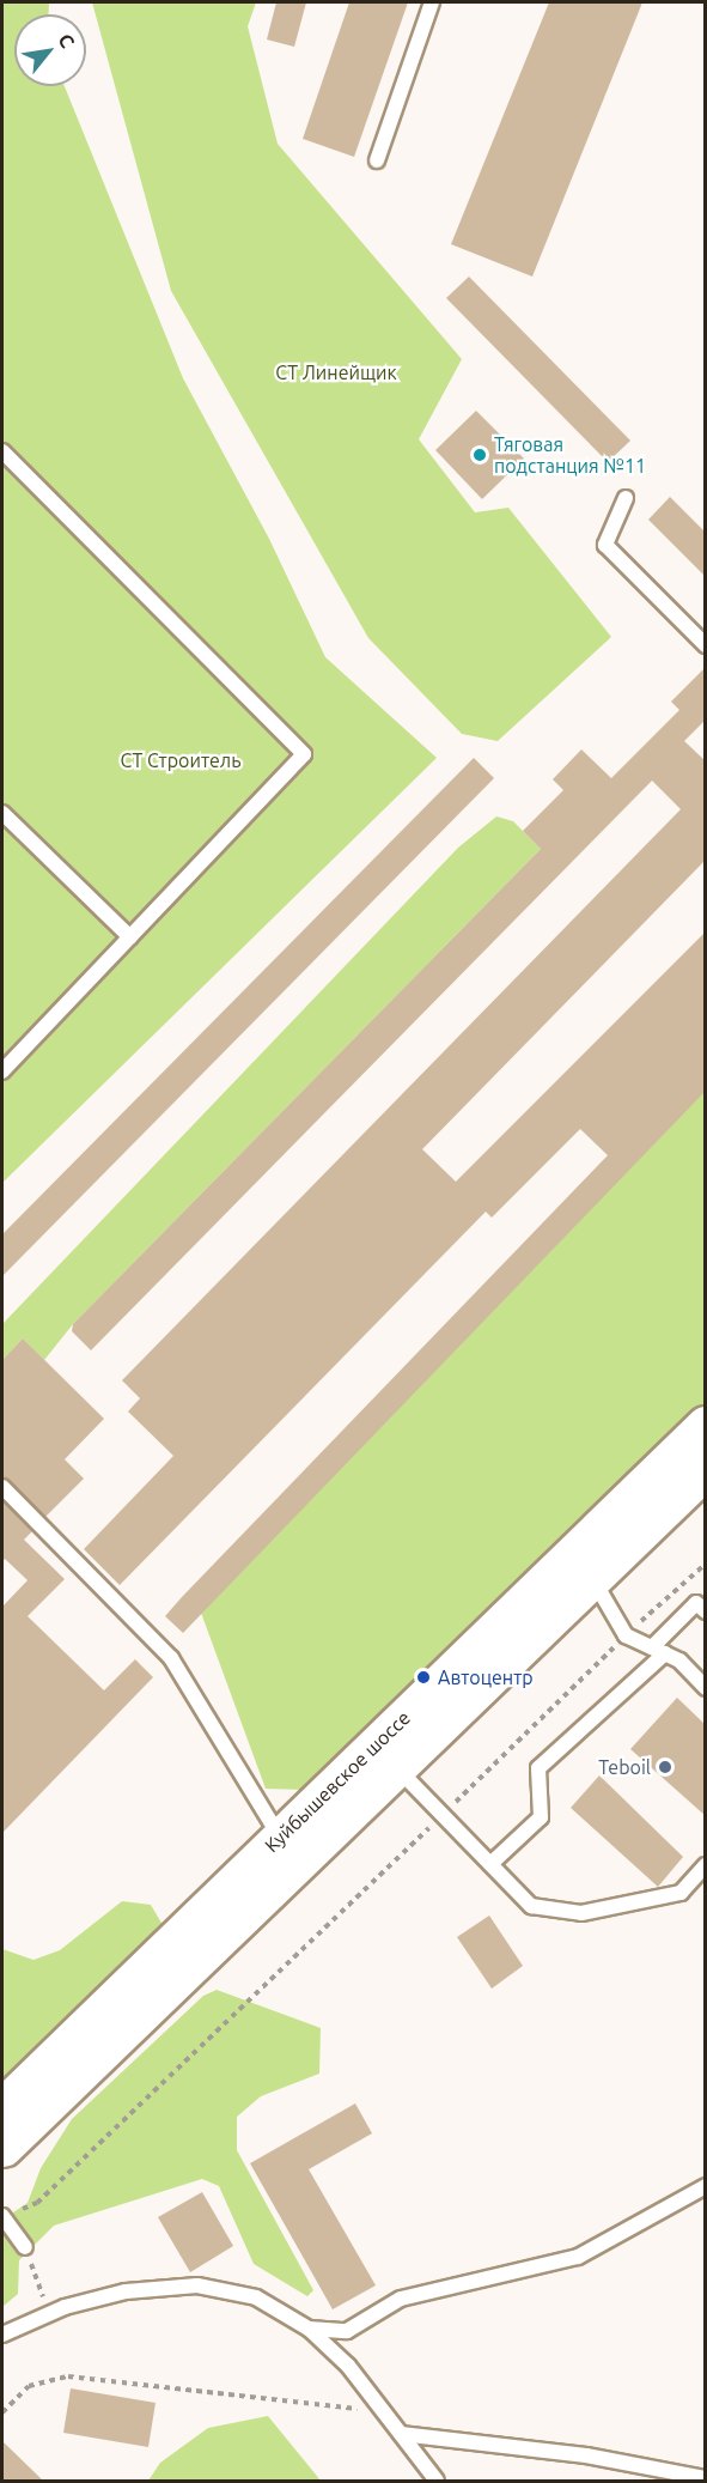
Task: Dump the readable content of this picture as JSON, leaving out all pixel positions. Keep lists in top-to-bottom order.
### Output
{
  "streets": {
    "main road": ["Куйбышевское шоссе"]
  },
  "parks": ["СТ Линейщик", "СТ Строитель"],
  "places": ["Тяговая подстанция №11", "Автоцентр", "Teboil"],
  "north": "top right"
}
